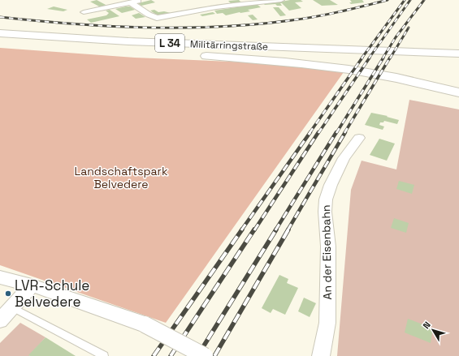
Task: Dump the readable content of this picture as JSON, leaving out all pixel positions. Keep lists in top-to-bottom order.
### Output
{
  "streets": {
    "highway": ["L 34", "Militärringstraße"],
    "street": ["An der Eisenbahn"]
  },
  "crossings": [
    ["L 34", "Militärringstraße"]
  ],
  "parks": ["Landschaftspark Belvedere"],
  "places": ["LVR-Schule Belvedere"],
  "north": "top left"
}
